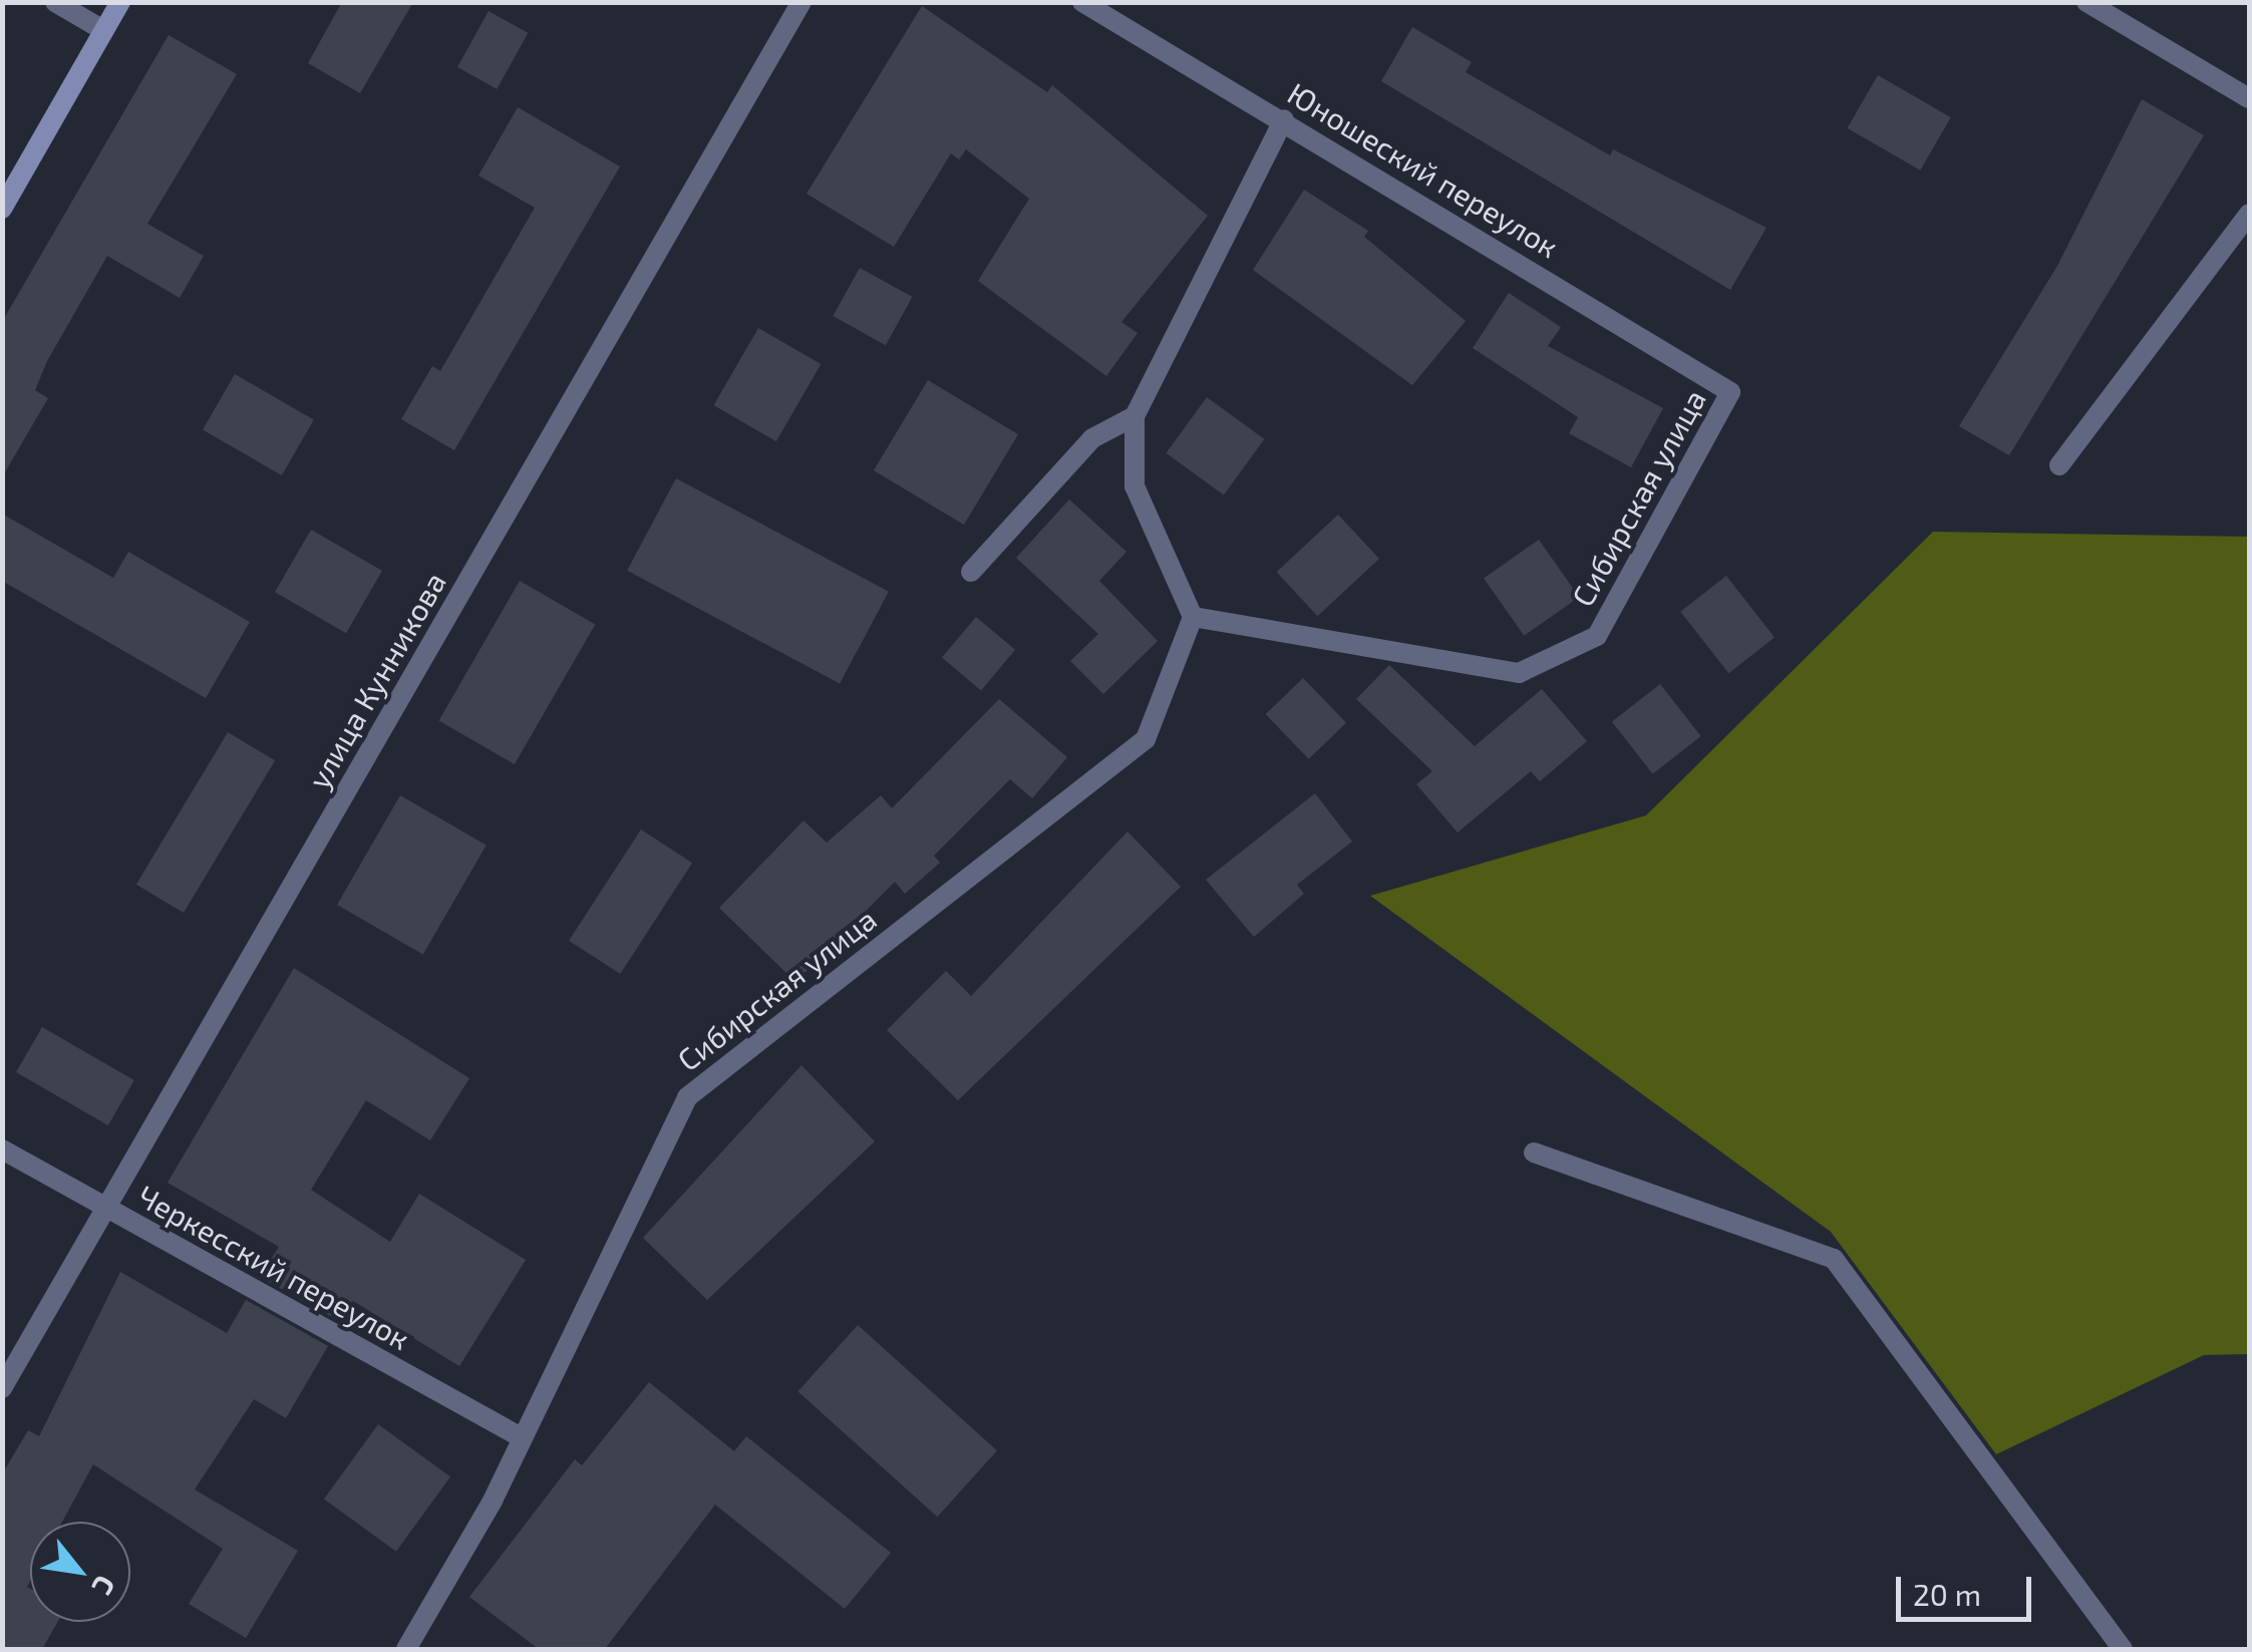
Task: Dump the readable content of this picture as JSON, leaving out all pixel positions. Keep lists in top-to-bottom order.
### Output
{
  "streets": {
    "street": [
      "Юношеский переулок",
      "Сибирская улица",
      "улица Кунникова",
      "Черкесский переулок"
    ]
  },
  "crossings": [
    ["Юношеский переулок", "Сибирская улица"],
    ["Сибирская улица", "Черкесский переулок"],
    ["улица Кунникова", "Черкесский переулок"]
  ],
  "scale_bar": "20 m",
  "north": "bottom right"
}
